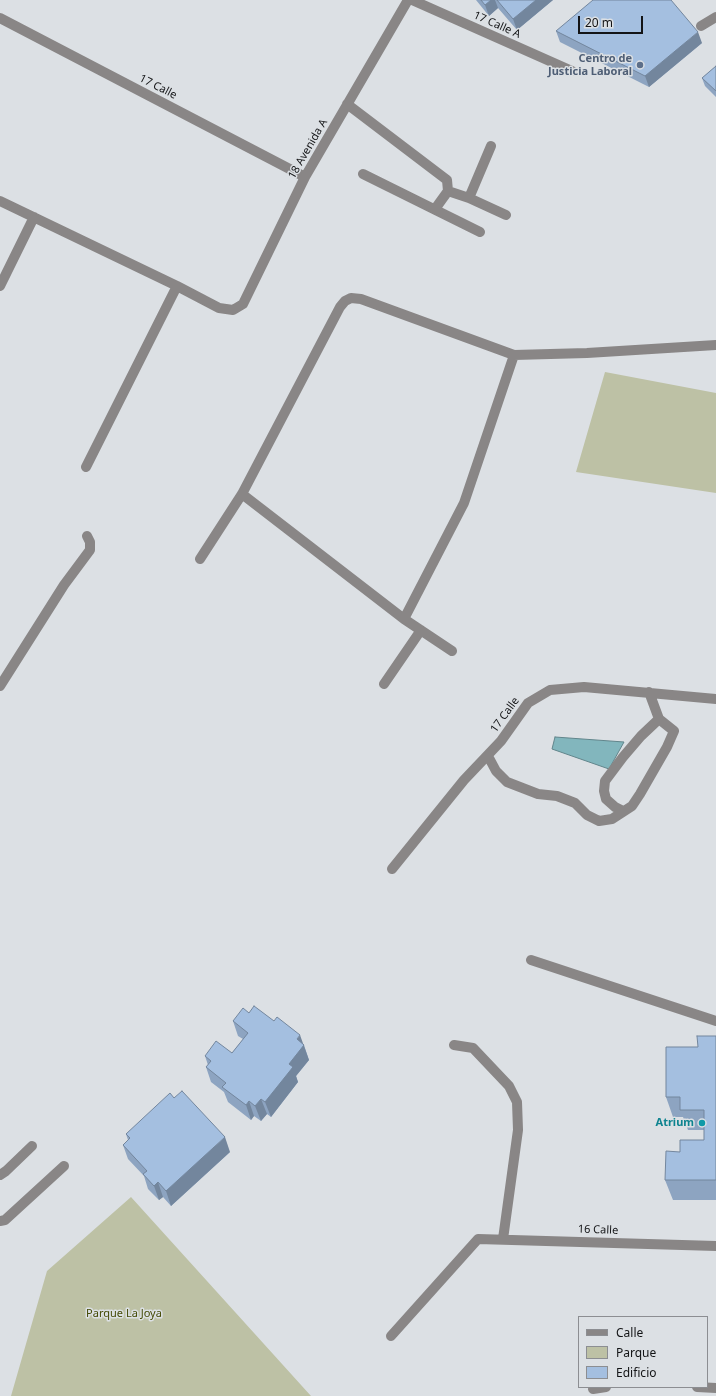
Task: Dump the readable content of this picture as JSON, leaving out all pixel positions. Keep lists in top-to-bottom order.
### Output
{
  "streets": {
    "street": [
      "17 Calle A",
      "17 Calle",
      "18 Avenida A",
      "16 Calle"
    ]
  },
  "crossings": [
    ["17 Calle", "18 Avenida A"]
  ],
  "parks": ["Parque La Joya"],
  "places": ["Centro de Justicia Laboral", "Atrium"],
  "legend": ["Calle", "Parque", "Edificio"],
  "scale_bar": "20 m"
}
